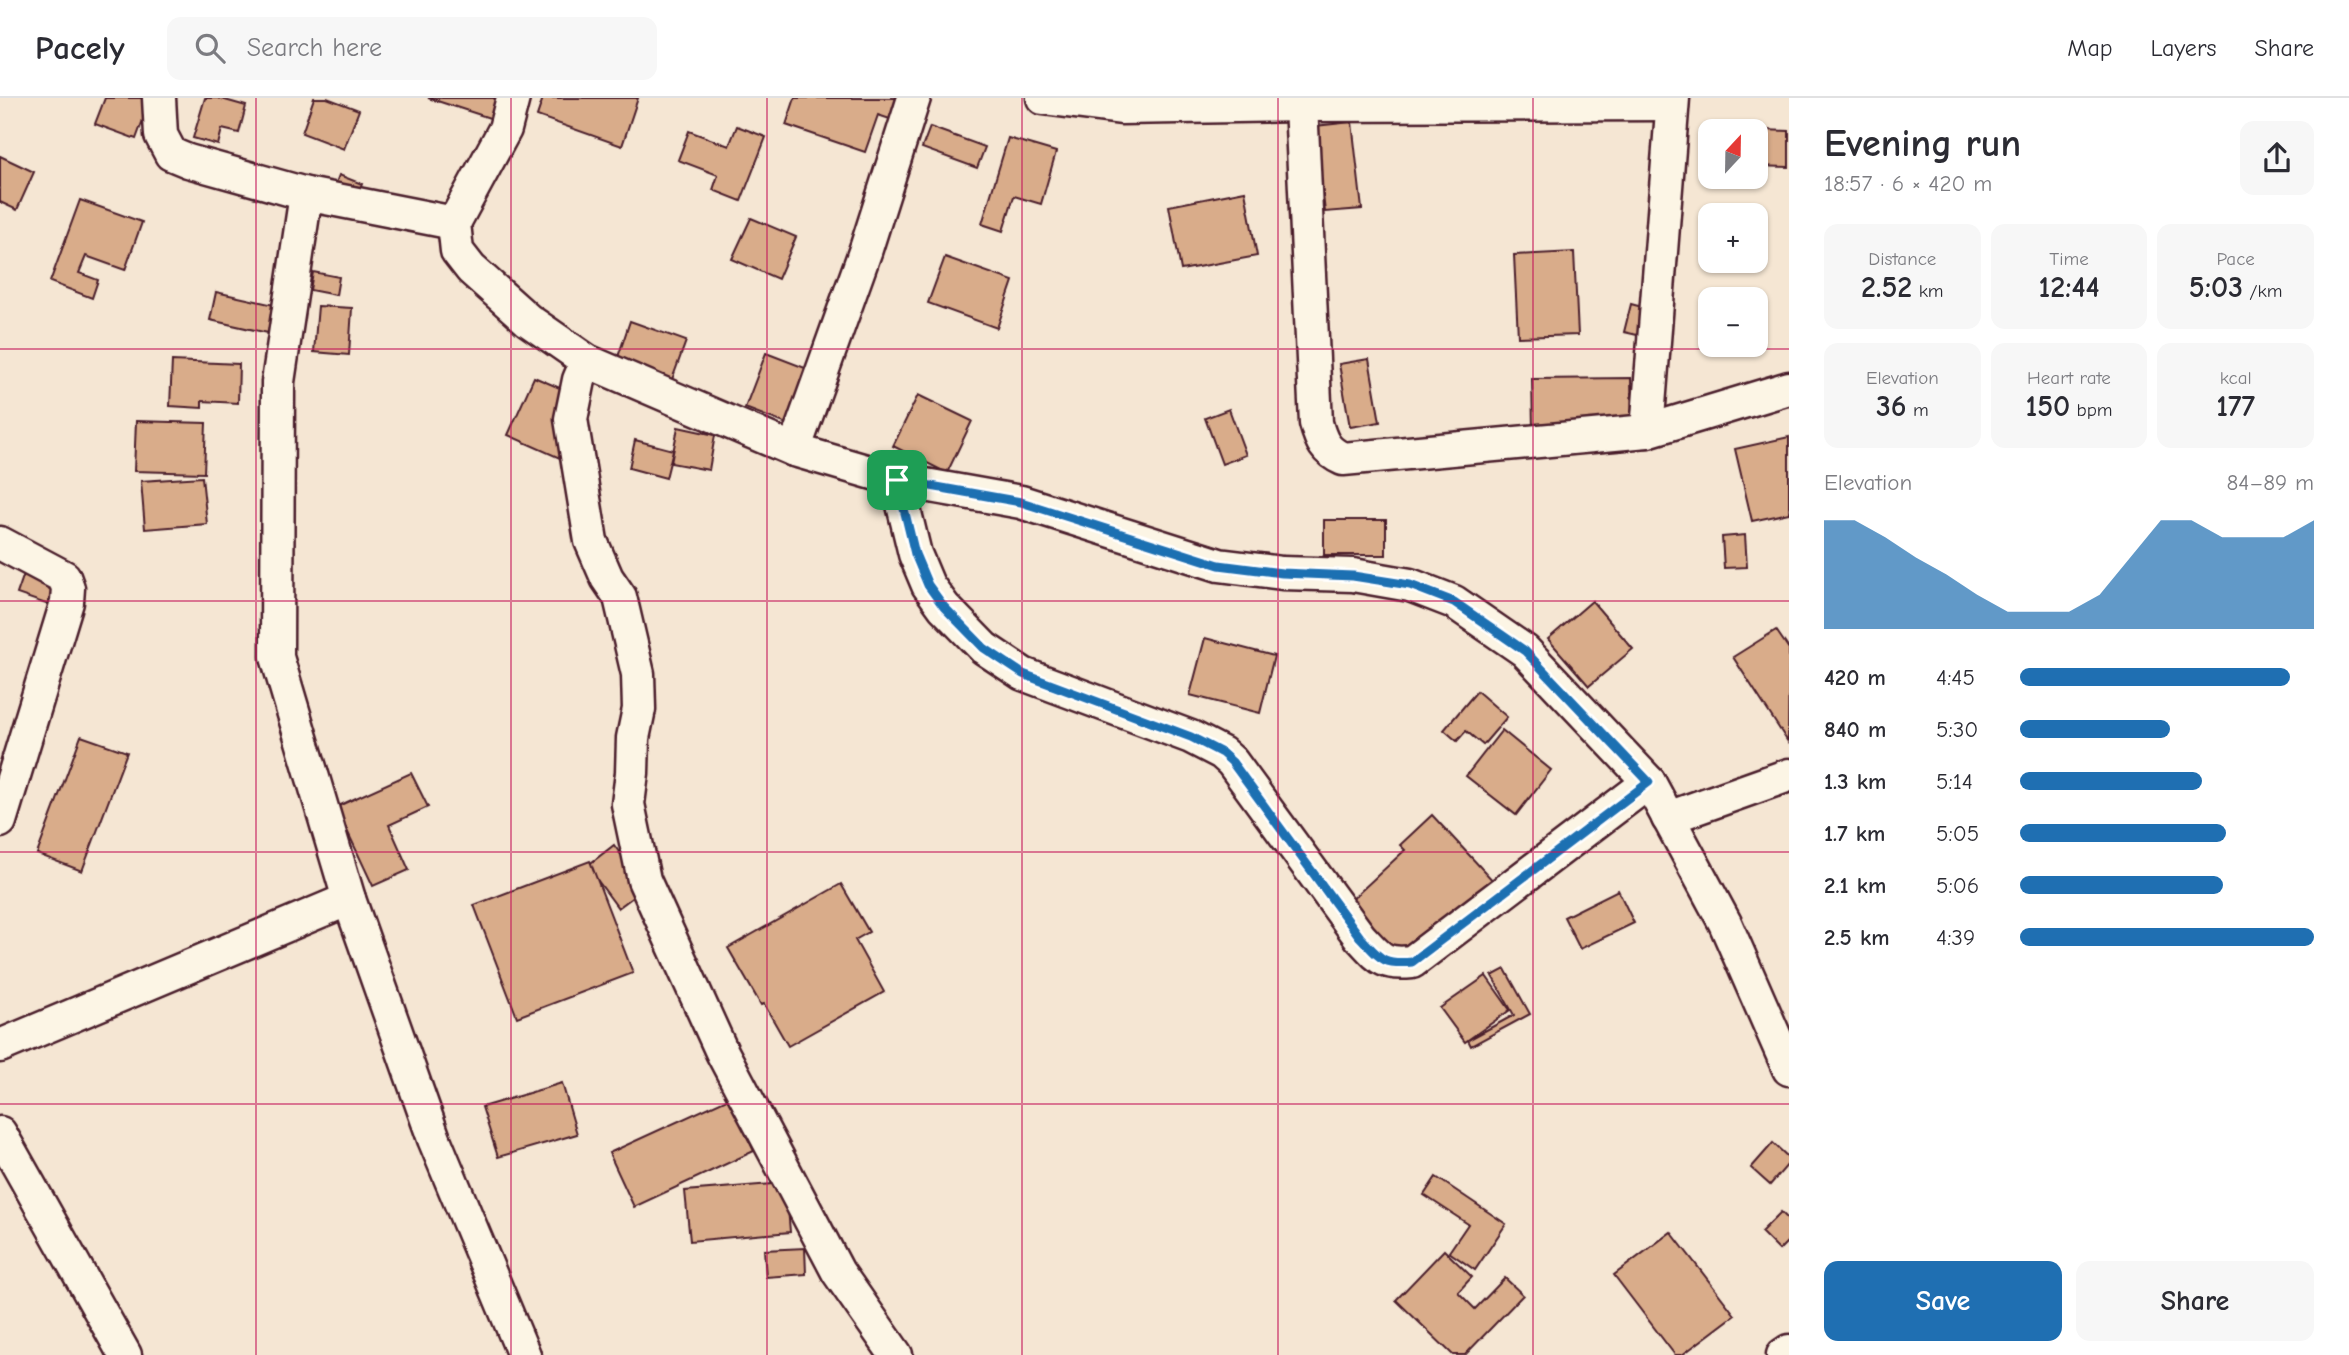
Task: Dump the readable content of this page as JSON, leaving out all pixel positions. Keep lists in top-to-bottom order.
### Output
{
  "north": "top",
  "page": {
    "header": "Pacely",
    "search": "Search here",
    "nav": ["Map", "Layers", "Share"],
    "heading": ["Evening run", "18:57 · 6 × 420 m"],
    "map_buttons": ["+", "−"],
    "stats": [
      ["Distance", "2.52 km"],
      ["Time", "12:44"],
      ["Pace", "5:03 /km"],
      ["Elevation", "36 m"],
      ["Heart rate", "150 bpm"],
      ["kcal", "177"]
    ],
    "chart": ["Elevation", "84–89 m"],
    "list": [
      {
        "name": "420 m",
        "note": "4:45"
      },
      {
        "name": "840 m",
        "note": "5:30"
      },
      {
        "name": "1.3 km",
        "note": "5:14"
      },
      {
        "name": "1.7 km",
        "note": "5:05"
      },
      {
        "name": "2.1 km",
        "note": "5:06"
      },
      {
        "name": "2.5 km",
        "note": "4:39"
      }
    ],
    "buttons": ["Save", "Share"]
  }
}
